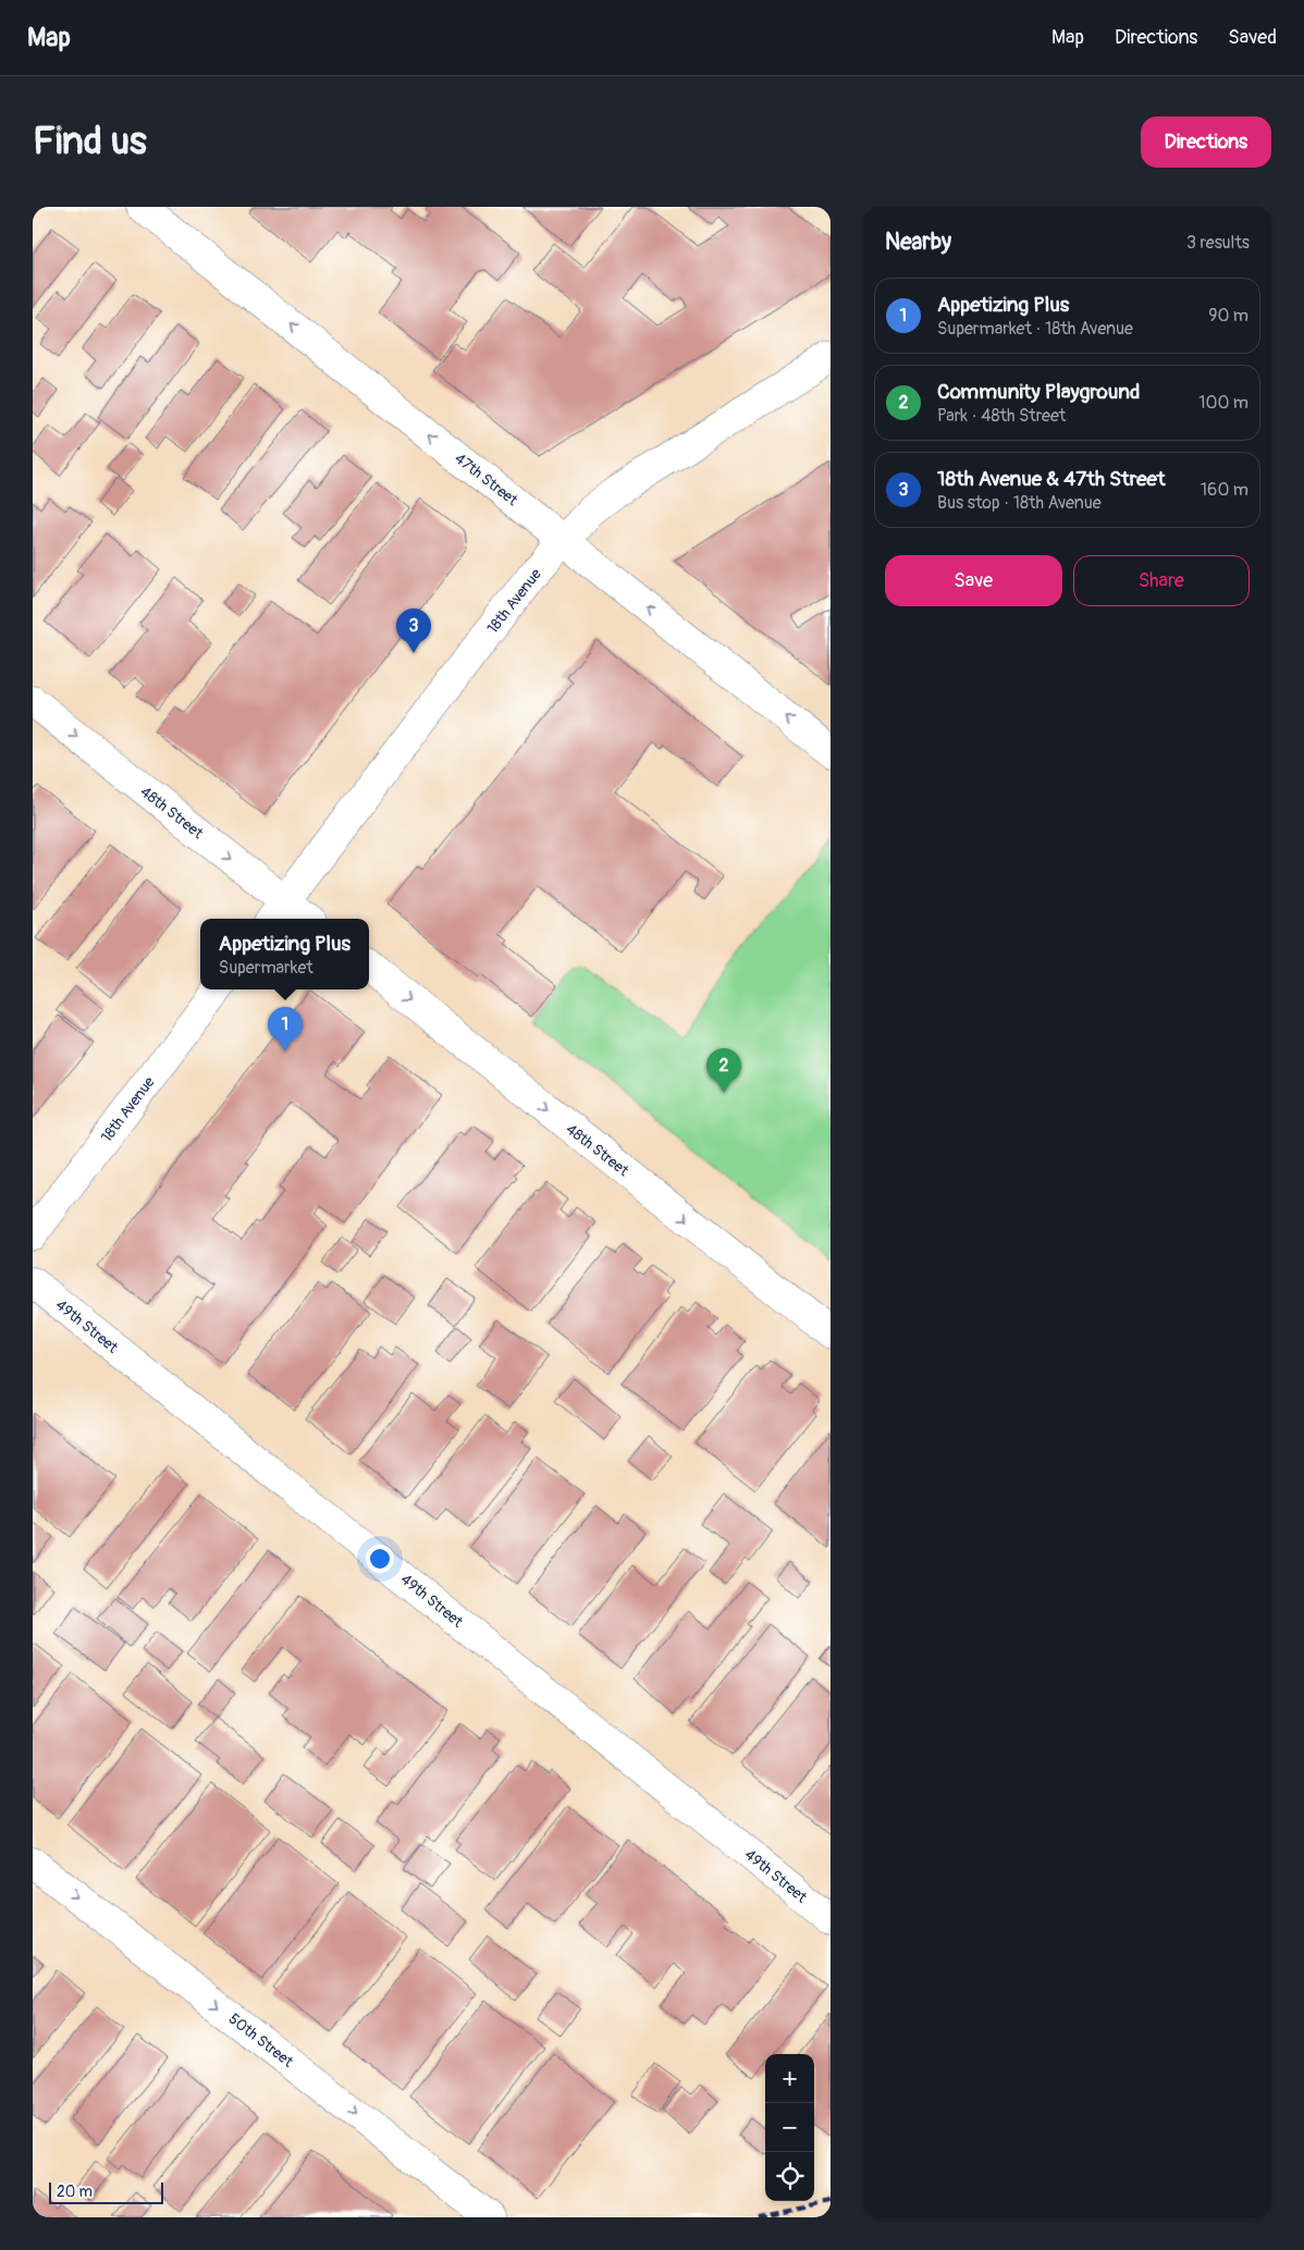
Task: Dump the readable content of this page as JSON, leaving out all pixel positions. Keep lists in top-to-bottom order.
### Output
{
  "streets": {
    "street": [
      "47th Street",
      "18th Avenue",
      "48th Street",
      "49th Street",
      "50th Street"
    ]
  },
  "crossings": [
    ["47th Street", "18th Avenue"],
    ["18th Avenue", "48th Street"]
  ],
  "one_way": ["47th Street", "48th Street", "50th Street"],
  "scale_bar": "20 m",
  "page": {
    "header": "Map",
    "nav": ["Map", "Directions", "Saved"],
    "buttons": [
      "Directions",
      ["Save", "Share"]
    ],
    "title": "Find us",
    "heading": ["Nearby", "3 results"],
    "list": [
      {
        "mark": "1",
        "name": "Appetizing Plus",
        "note": "Supermarket · 18th Avenue",
        "value": "90 m"
      },
      {
        "mark": "2",
        "name": "Community Playground",
        "note": "Park · 48th Street",
        "value": "100 m"
      },
      {
        "mark": "3",
        "name": "18th Avenue & 47th Street",
        "note": "Bus stop · 18th Avenue",
        "value": "160 m"
      }
    ],
    "pins": ["3", "1", "2"],
    "popup": ["Appetizing Plus", "Supermarket"],
    "map_buttons": ["+", "−"],
    "scale": "20 m"
  }
}
